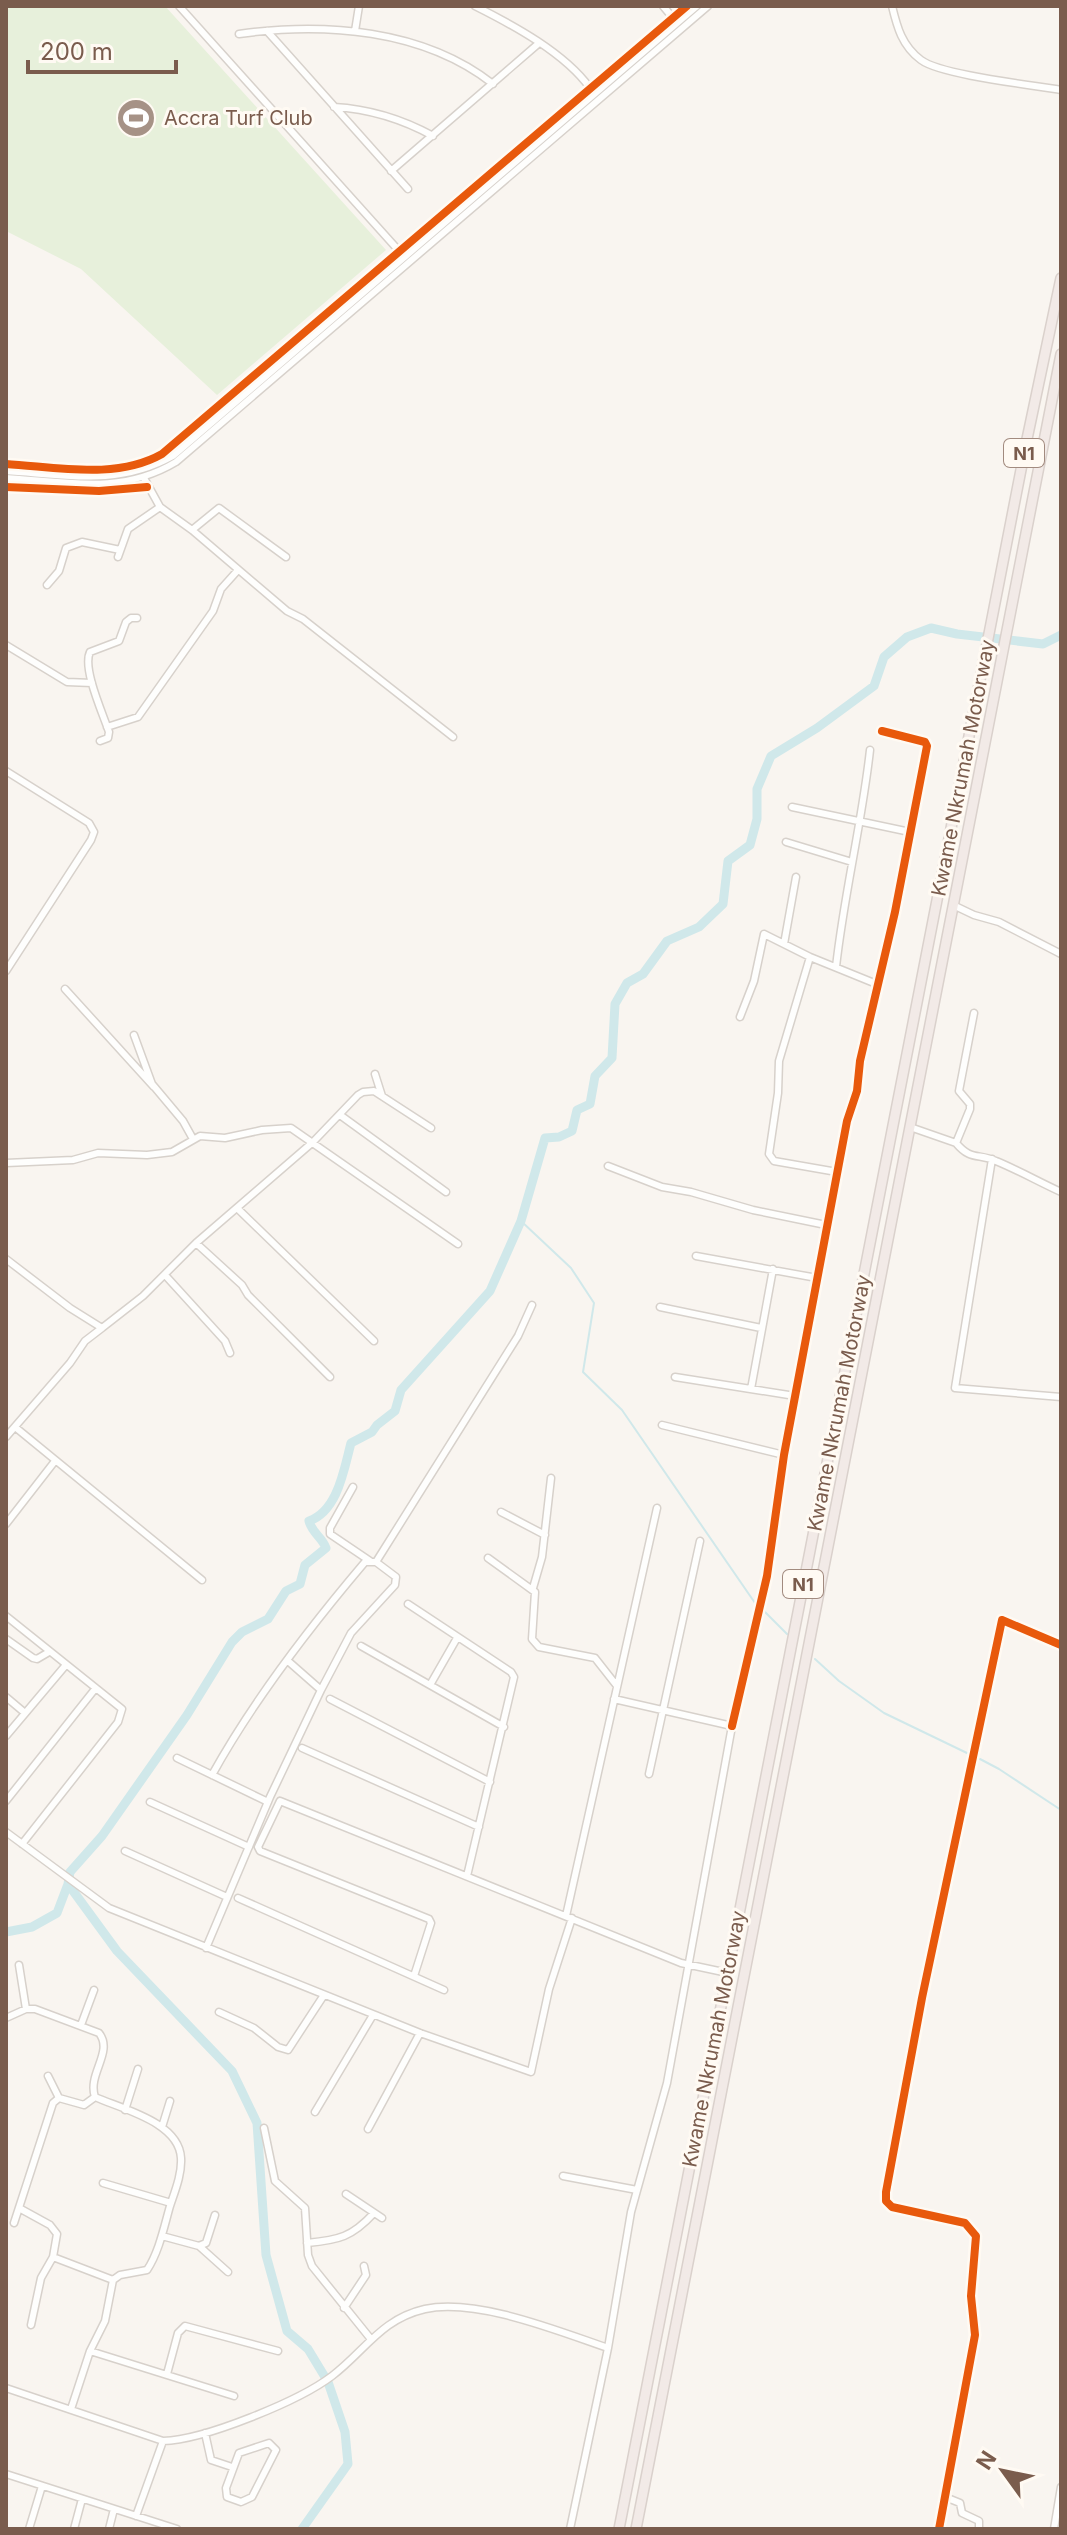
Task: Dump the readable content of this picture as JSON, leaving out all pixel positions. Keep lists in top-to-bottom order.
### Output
{
  "streets": {
    "highway": ["N1", "Kwame Nkrumah Motorway"]
  },
  "places": {
    "sports": ["Accra Turf Club"]
  },
  "scale_bar": "200 m",
  "north": "top left"
}
